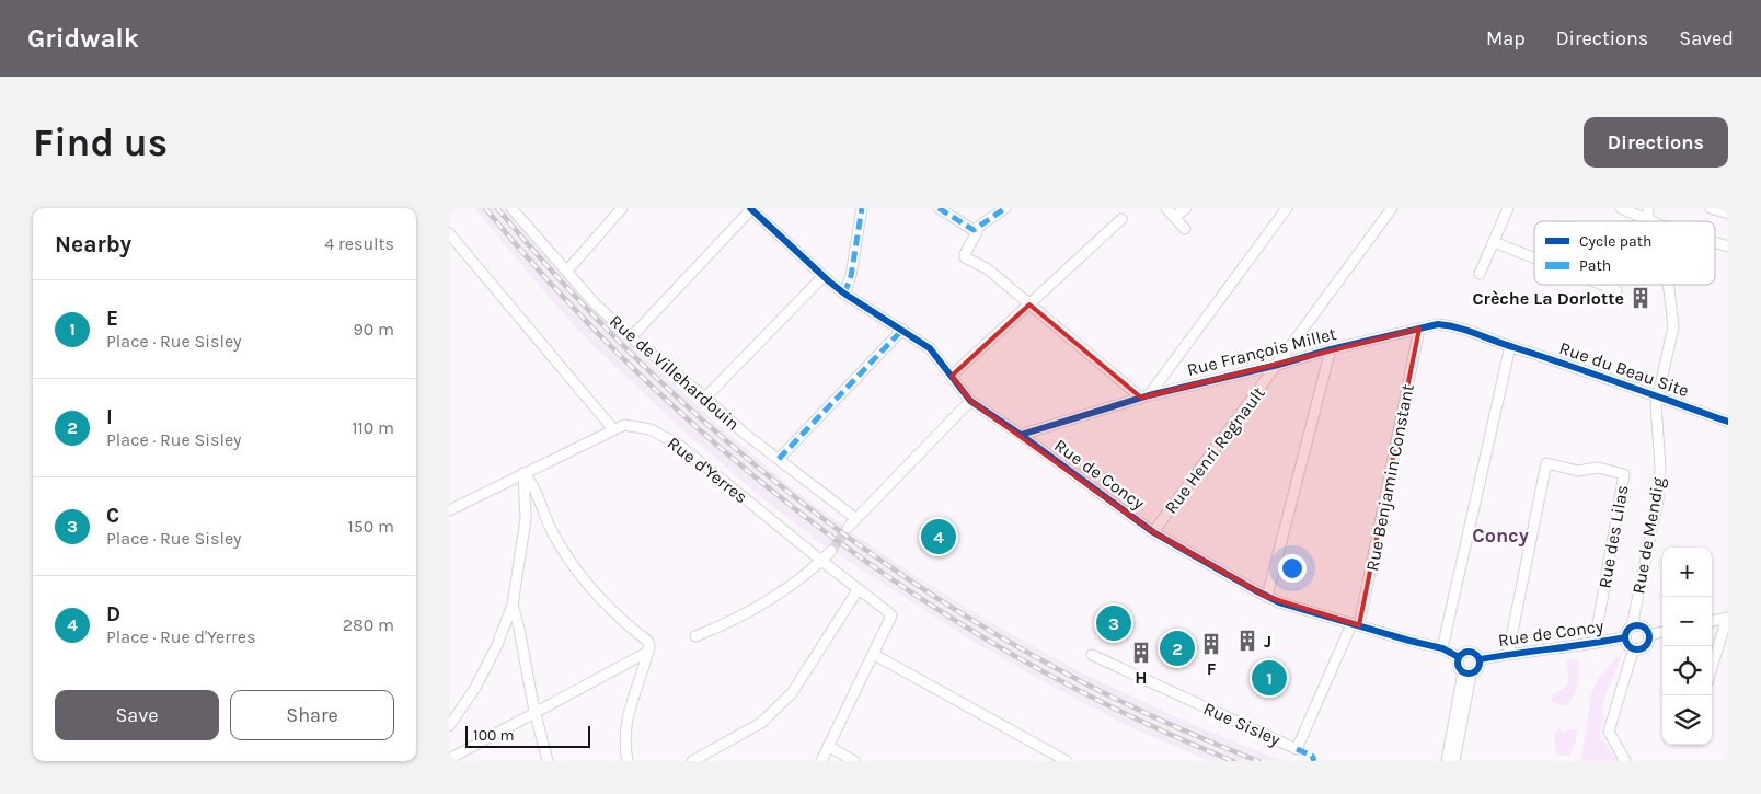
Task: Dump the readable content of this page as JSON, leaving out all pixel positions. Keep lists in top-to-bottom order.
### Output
{
  "streets": {
    "street": [
      "Rue François Millet",
      "Rue du Beau Site",
      "Rue de Villehardouin",
      "Rue Henri Regnault",
      "Rue d'Yerres",
      "Rue de Concy",
      "Rue Benjamin Constant",
      "Rue de Mendig",
      "Rue des Lilas",
      "Rue Sisley"
    ]
  },
  "crossings": [
    ["Rue François Millet", "Rue du Beau Site"],
    ["Rue François Millet", "Rue Henri Regnault"],
    ["Rue François Millet", "Rue de Concy"],
    ["Rue François Millet", "Rue Benjamin Constant"],
    ["Rue du Beau Site", "Rue de Mendig"],
    ["Rue Henri Regnault", "Rue de Concy"],
    ["Rue de Concy", "Rue Benjamin Constant"],
    ["Rue de Concy", "Rue de Mendig"],
    ["Rue de Concy", "Rue des Lilas"],
    ["Rue de Concy", "Rue Sisley"],
    ["Rue Benjamin Constant", "Rue Sisley"]
  ],
  "districts": ["Concy"],
  "places": {
    "building": [
      "Crèche La Dorlotte",
      "J",
      "F",
      "H"
    ]
  },
  "legend": ["Cycle path", "Path"],
  "scale_bar": "100 m",
  "page": {
    "header": "Gridwalk",
    "nav": ["Map", "Directions", "Saved"],
    "buttons": [
      "Directions",
      ["Save", "Share"]
    ],
    "title": "Find us",
    "heading": ["Nearby", "4 results"],
    "list": [
      {
        "mark": "1",
        "name": "E",
        "note": "Place · Rue Sisley",
        "value": "90 m"
      },
      {
        "mark": "2",
        "name": "I",
        "note": "Place · Rue Sisley",
        "value": "110 m"
      },
      {
        "mark": "3",
        "name": "C",
        "note": "Place · Rue Sisley",
        "value": "150 m"
      },
      {
        "mark": "4",
        "name": "D",
        "note": "Place · Rue d'Yerres",
        "value": "280 m"
      }
    ],
    "pins": [
      "4",
      "3",
      "2",
      "1"
    ],
    "map_buttons": ["+", "−"],
    "scale": "100 m"
  }
}
